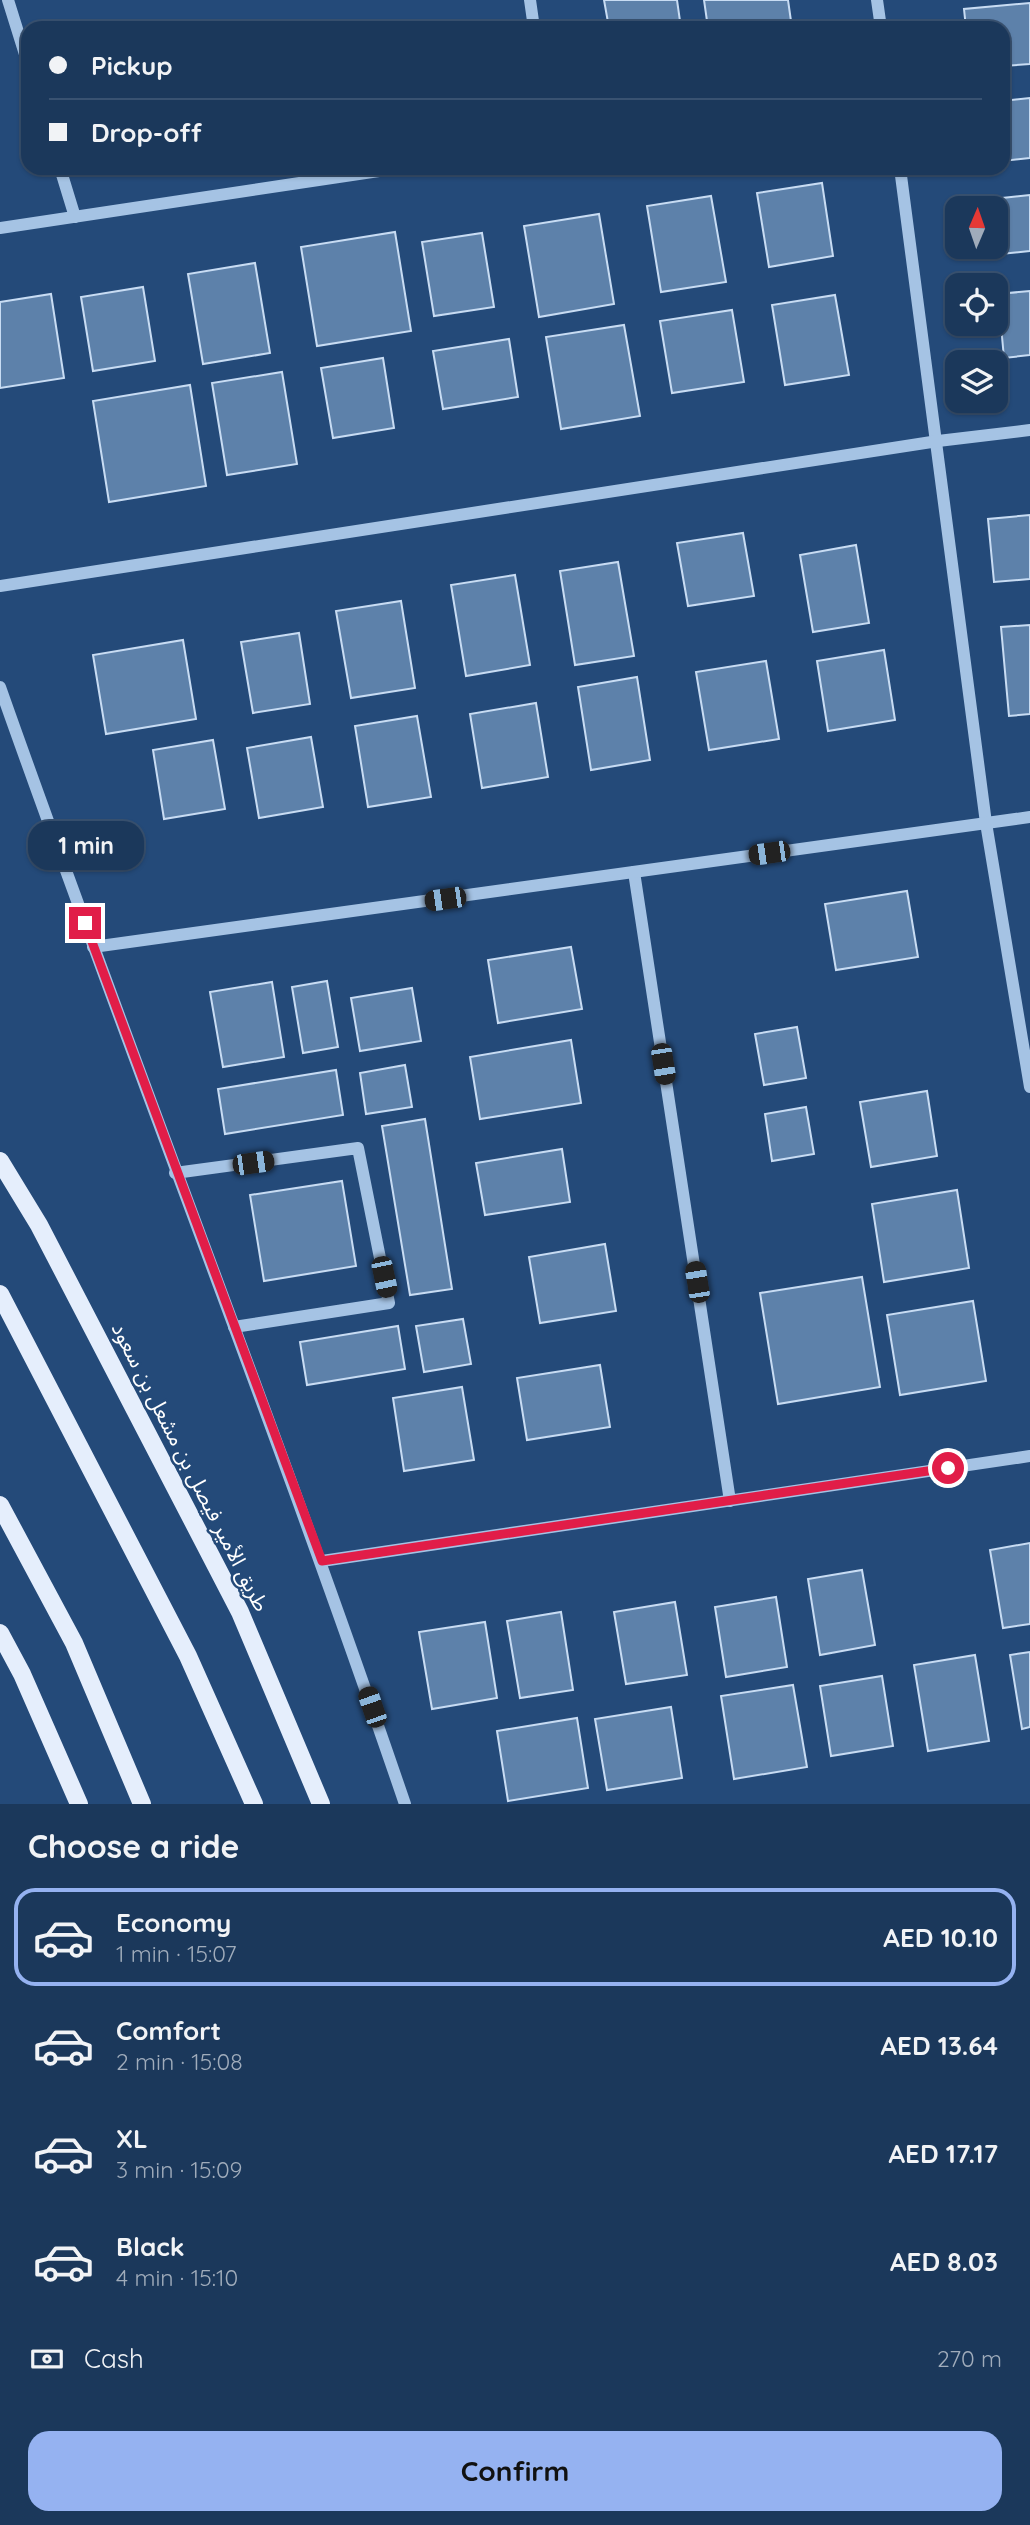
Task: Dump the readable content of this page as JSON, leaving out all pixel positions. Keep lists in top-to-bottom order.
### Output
{
  "streets": {
    "main road": ["طريق الأمير فيصل بن مشعل بن سعود"]
  },
  "north": "top",
  "page": {
    "banner": ["Pickup", "Drop-off"],
    "bubble": "1 min",
    "heading": "Choose a ride",
    "list": [
      {
        "name": "Economy",
        "note": "1 min · 15:07",
        "value": "AED 10.10"
      },
      {
        "name": "Comfort",
        "note": "2 min · 15:08",
        "value": "AED 13.64"
      },
      {
        "name": "XL",
        "note": "3 min · 15:09",
        "value": "AED 17.17"
      },
      {
        "name": "Black",
        "note": "4 min · 15:10",
        "value": "AED 8.03"
      }
    ],
    "pay": ["Cash", "270 m"],
    "buttons": "Confirm"
  }
}
